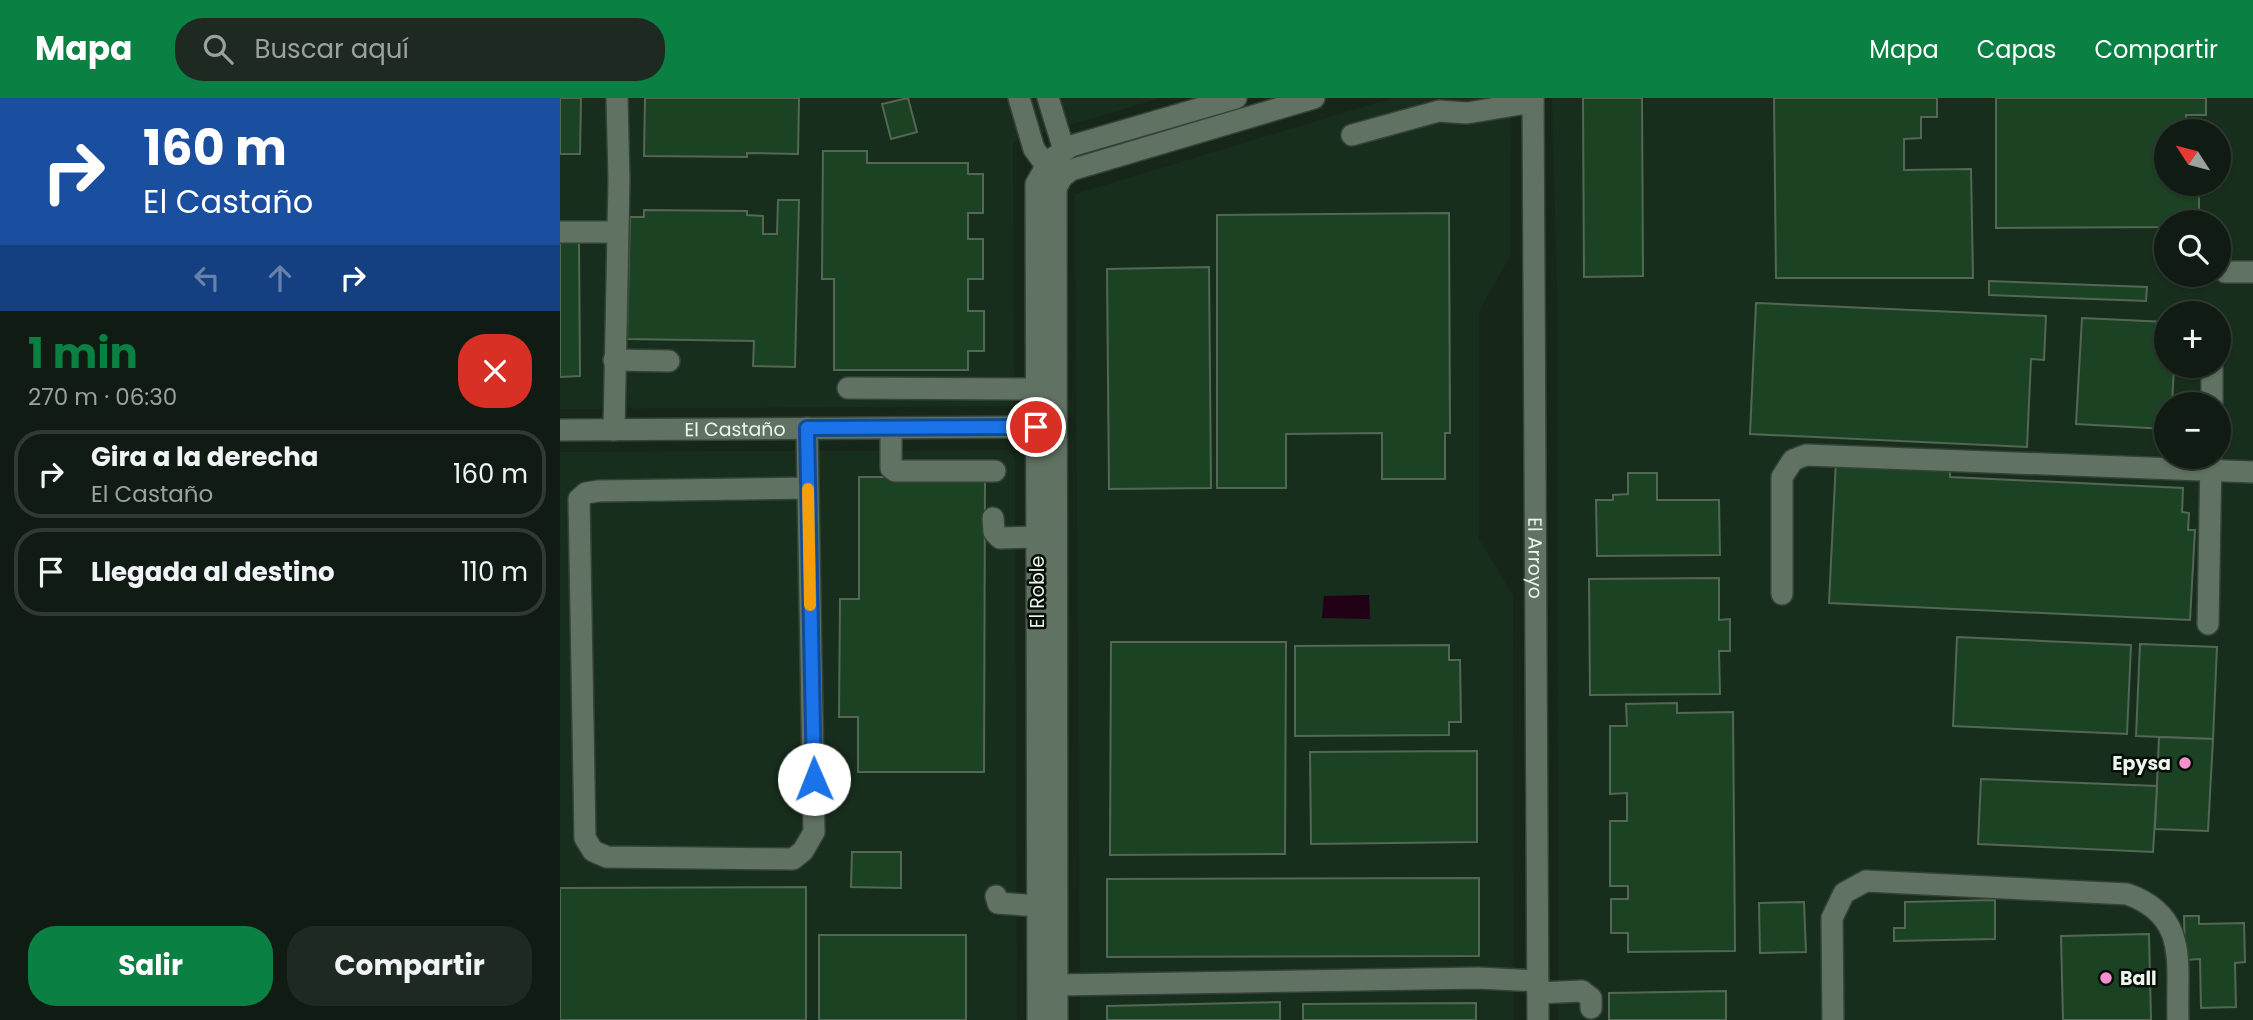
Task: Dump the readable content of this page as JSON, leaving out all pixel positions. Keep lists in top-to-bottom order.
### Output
{
  "streets": {
    "street": ["El Castaño", "El Arroyo", "El Roble"]
  },
  "crossings": [
    ["El Castaño", "El Roble"]
  ],
  "places": ["Epysa", "Ball"],
  "north": "top left",
  "page": {
    "header": "Mapa",
    "search": "Buscar aquí",
    "nav": ["Mapa", "Capas", "Compartir"],
    "turn": ["160 m", "El Castaño"],
    "map_buttons": ["+", "−"],
    "heading": ["1 min", "270 m · 06:30"],
    "list": [
      {
        "name": "Gira a la derecha",
        "note": "El Castaño",
        "value": "160 m"
      },
      {
        "name": "Llegada al destino",
        "value": "110 m"
      }
    ],
    "buttons": ["Salir", "Compartir"]
  }
}
